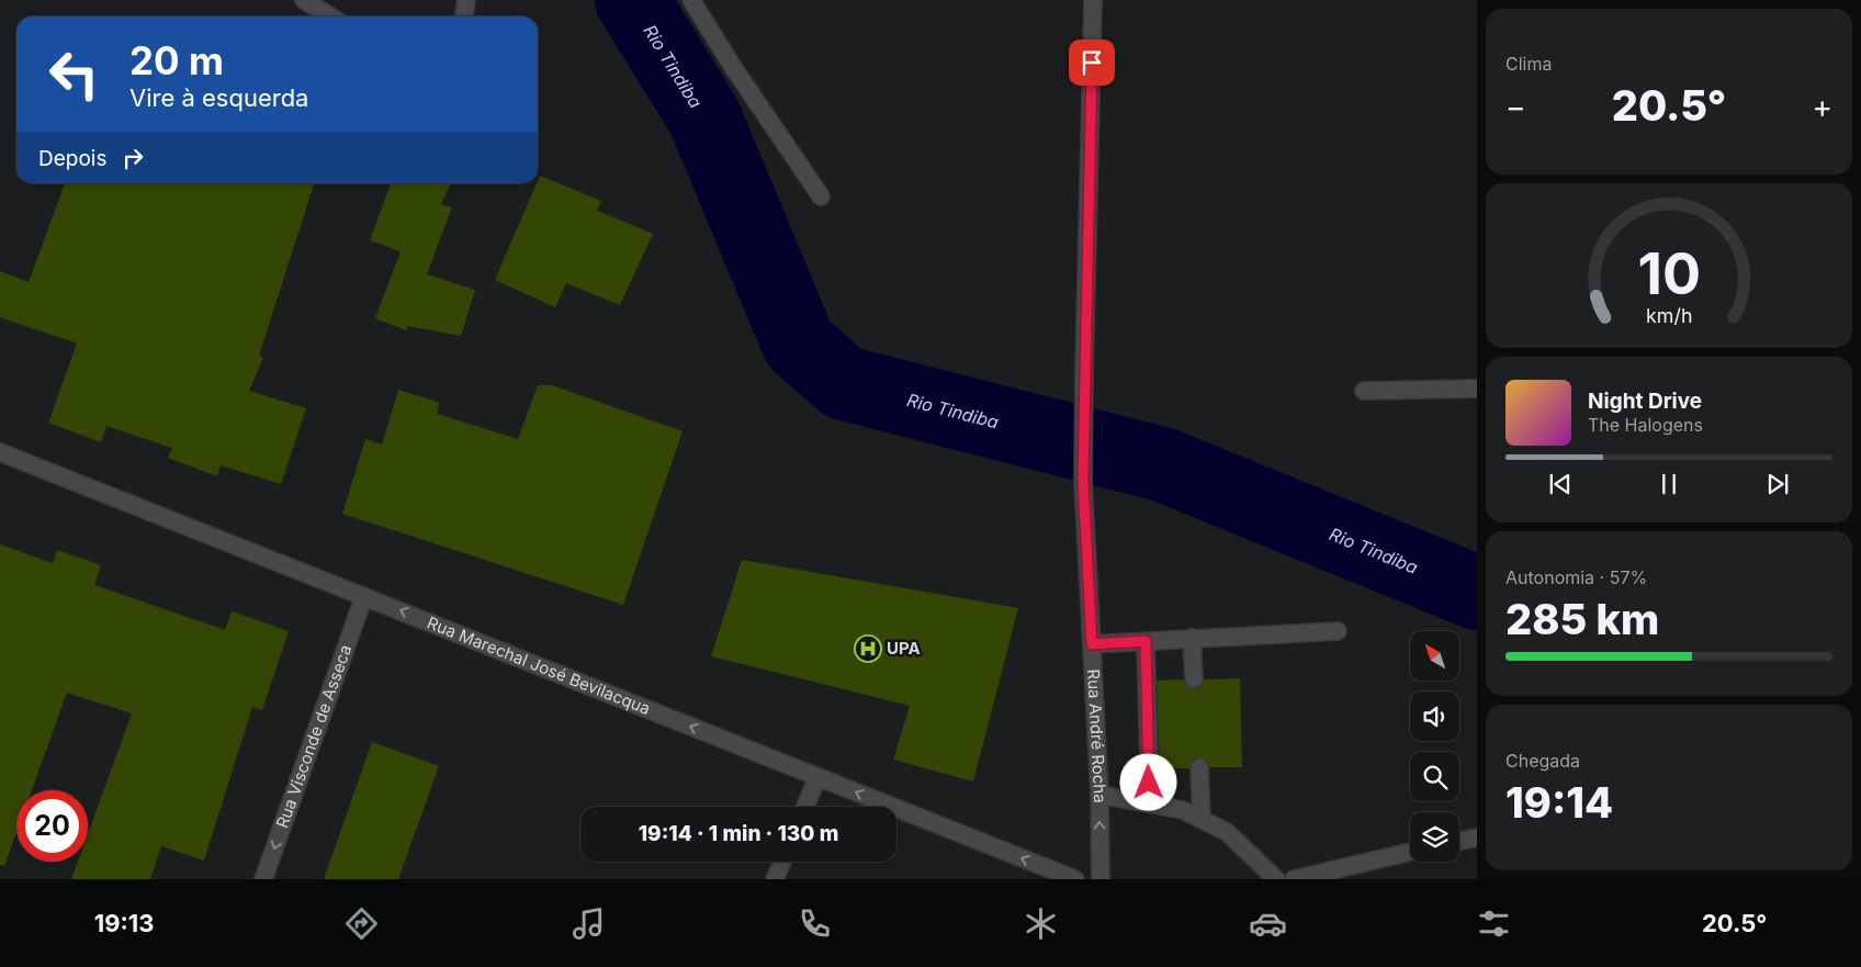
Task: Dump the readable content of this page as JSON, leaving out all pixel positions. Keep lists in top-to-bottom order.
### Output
{
  "streets": {
    "street": ["Rua Marechal José Bevilacqua", "Rua André Rocha", "Rua Visconde de Asseca"]
  },
  "crossings": [
    ["Rua Marechal José Bevilacqua", "Rua Visconde de Asseca"]
  ],
  "one_way": ["Rua Marechal José Bevilacqua", "Rua Visconde de Asseca"],
  "water": ["Rio Tindiba"],
  "places": {
    "hospital": ["UPA"]
  },
  "north": "top left",
  "page": {
    "tile": [
      "Clima",
      ["Autonomia · 57%", "285 km"],
      ["Chegada", "19:14"]
    ],
    "turn": ["20 m", "Vire à esquerda"],
    "heat": ["−", "20.5°", "+"],
    "then": "Depois",
    "song": ["Night Drive", "The Halogens"],
    "limit": "20",
    "trip": "19:14 · 1 min · 130 m",
    "tabs": ["19:13", "20.5°"],
    "gauge": ["10", "km/h"]
  }
}
